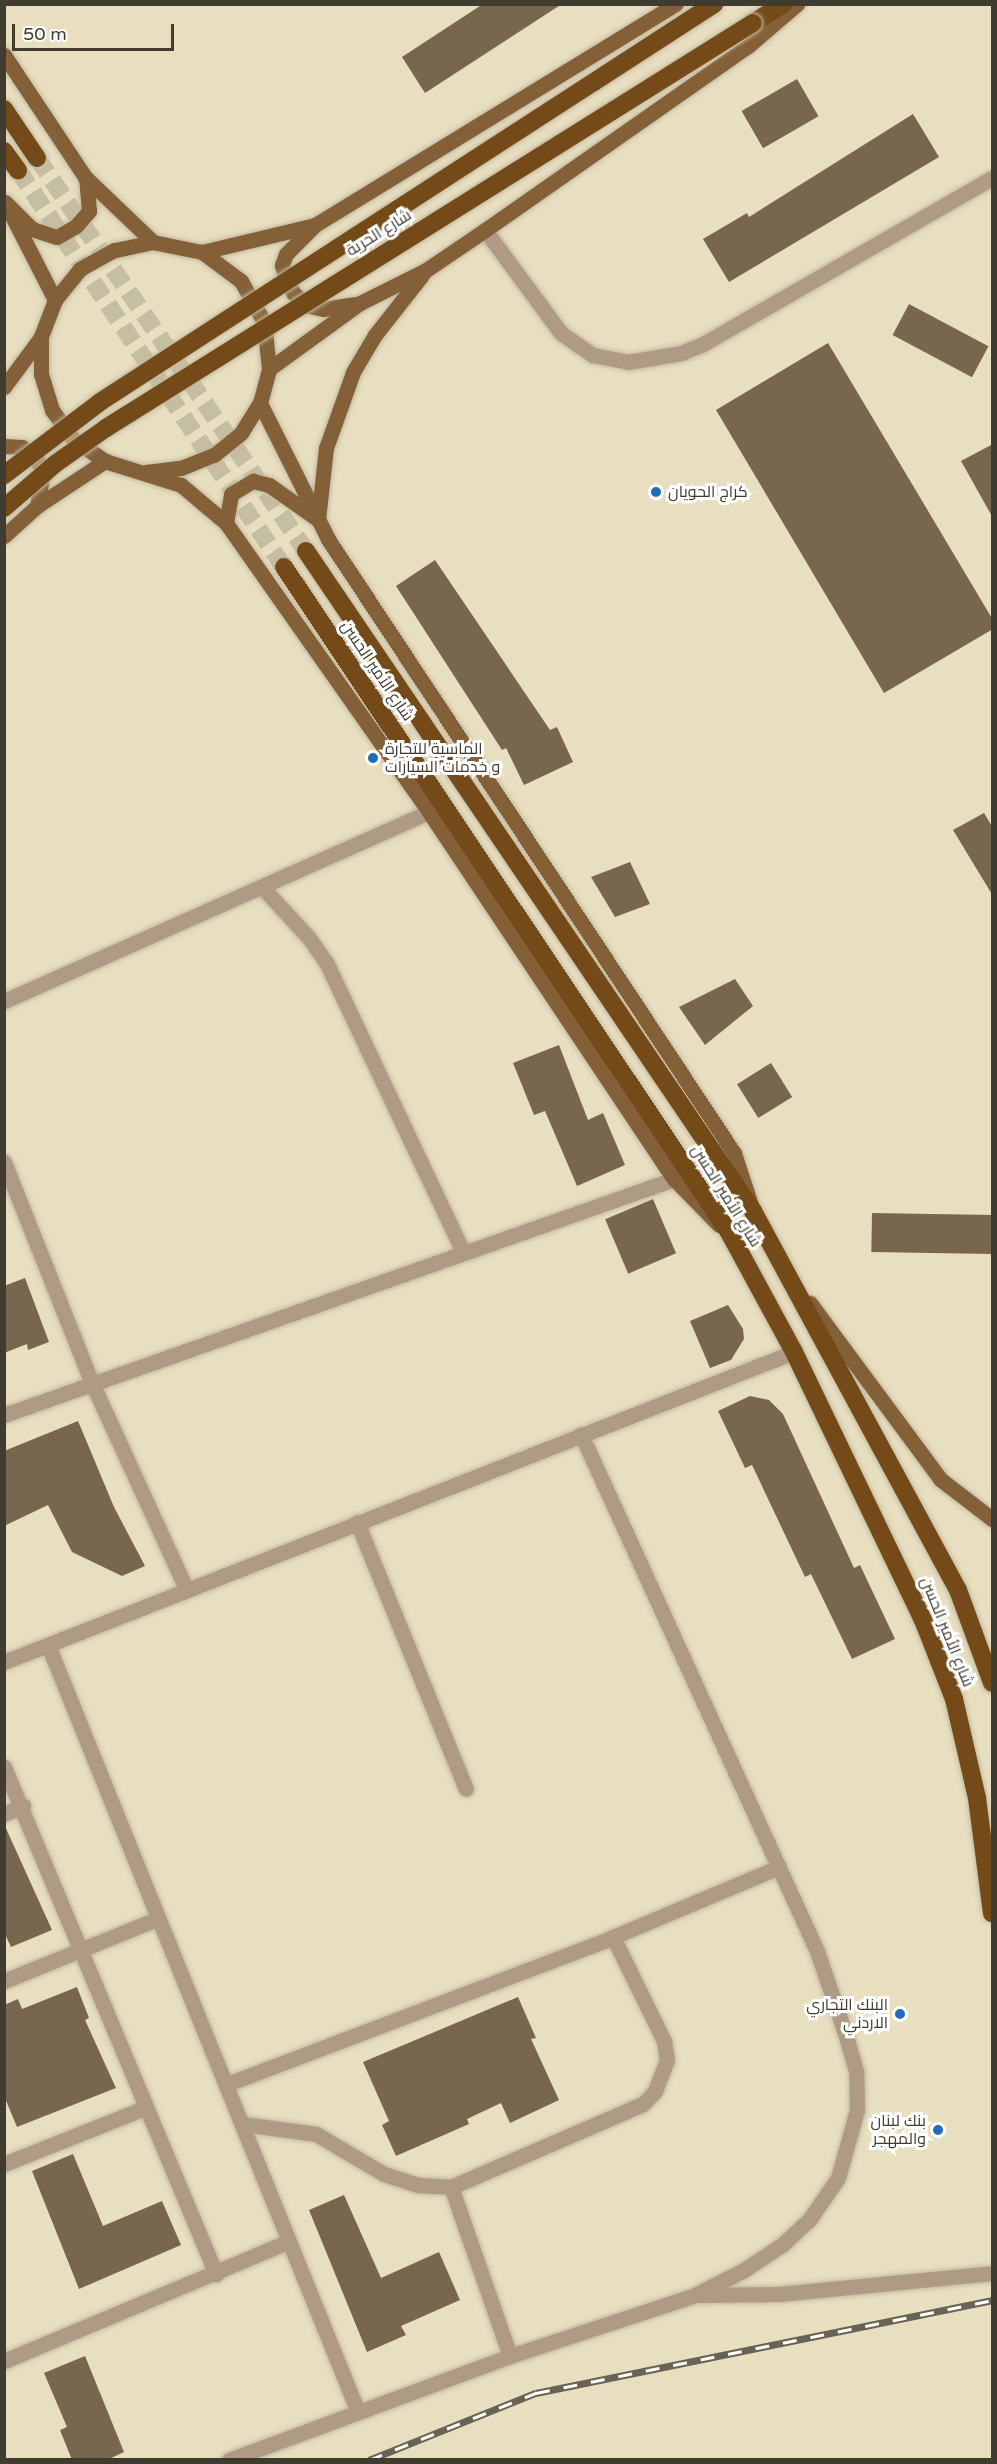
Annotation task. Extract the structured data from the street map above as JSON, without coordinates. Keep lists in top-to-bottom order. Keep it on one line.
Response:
{"streets":{"highway":["شارع الحرية","شارع الأمير الحسن"]},"places":["كراج الحويان","الماسية للتجارة و خدمات السيارات","البنك التجاري الاردني","بنك لبنان والمهجر"],"scale_bar":"50 m"}
